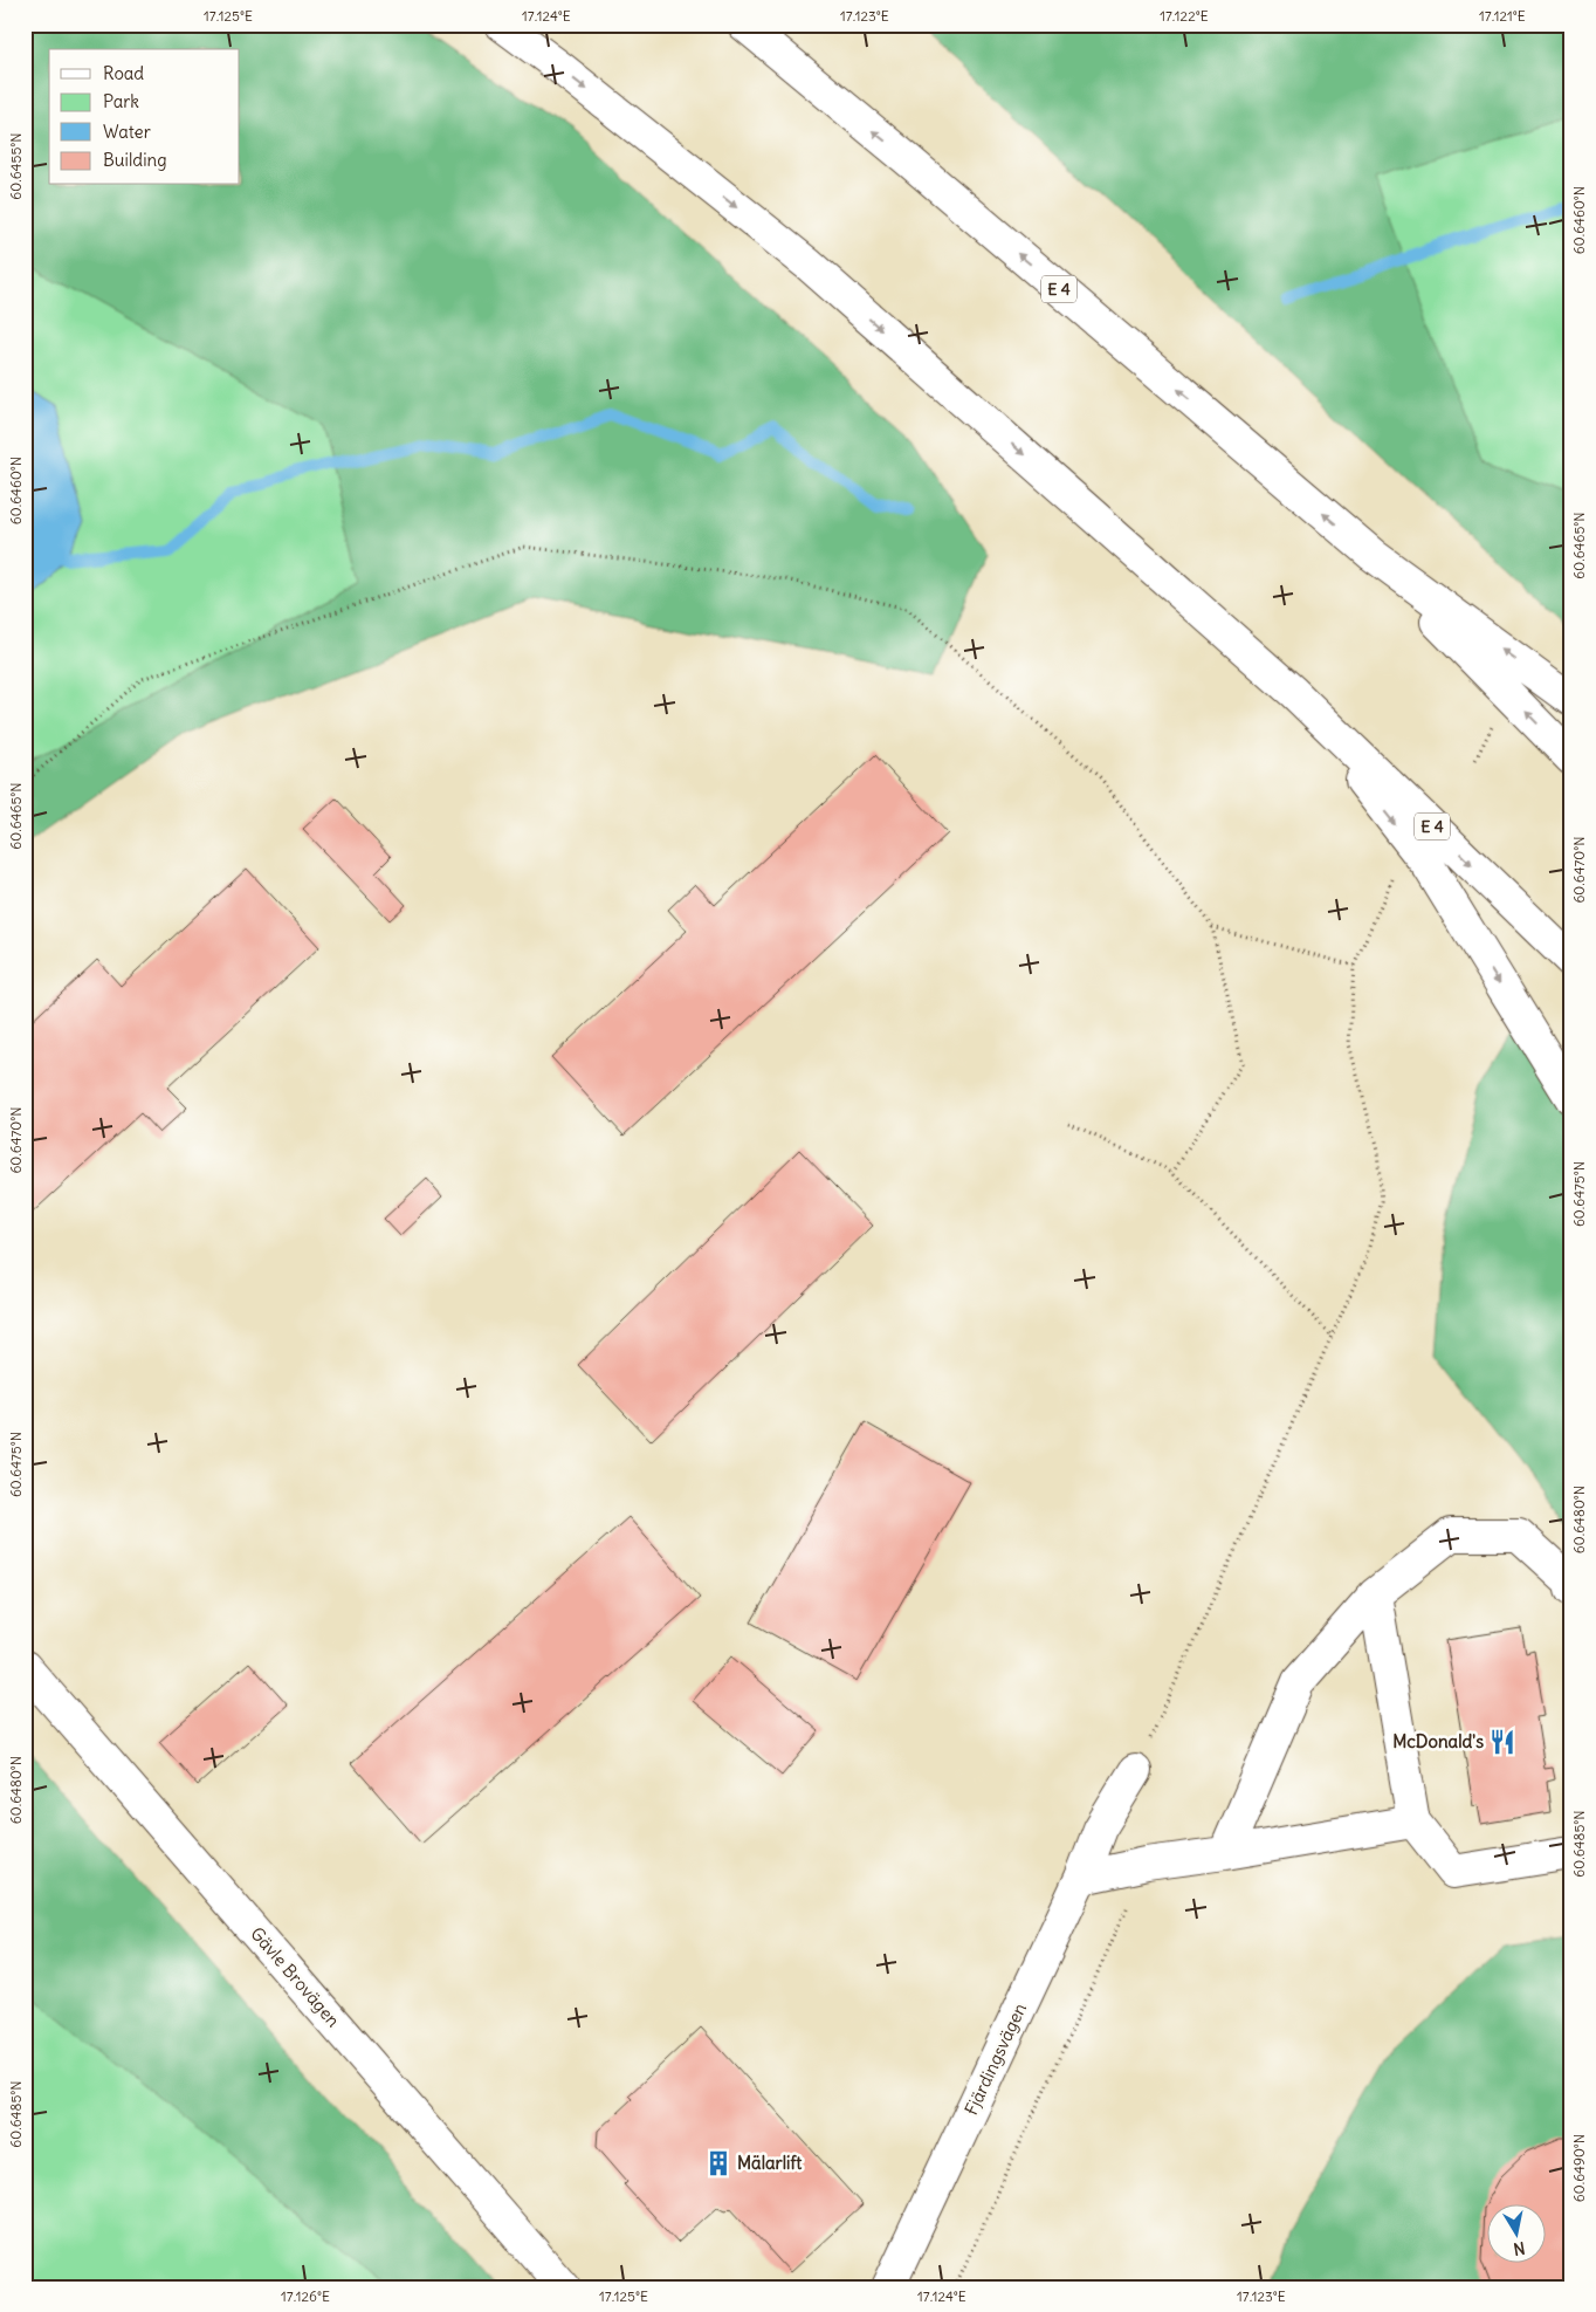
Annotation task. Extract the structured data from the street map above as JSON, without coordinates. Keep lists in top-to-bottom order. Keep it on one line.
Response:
{"streets":{"main road":["E 4","Gävle Brovägen","Fjärdingsvägen"]},"places":{"restaurant":["McDonald's"],"building":["Mälarlift"]},"legend":["Road","Park","Water","Building"],"north":"bottom","coordinates":["17.125°E","17.124°E","17.123°E","17.122°E","17.121°E","60.6455°N","60.6460°N","60.6465°N","60.6470°N","60.6475°N","60.6480°N","60.6485°N","60.6490°N","17.126°E"]}
